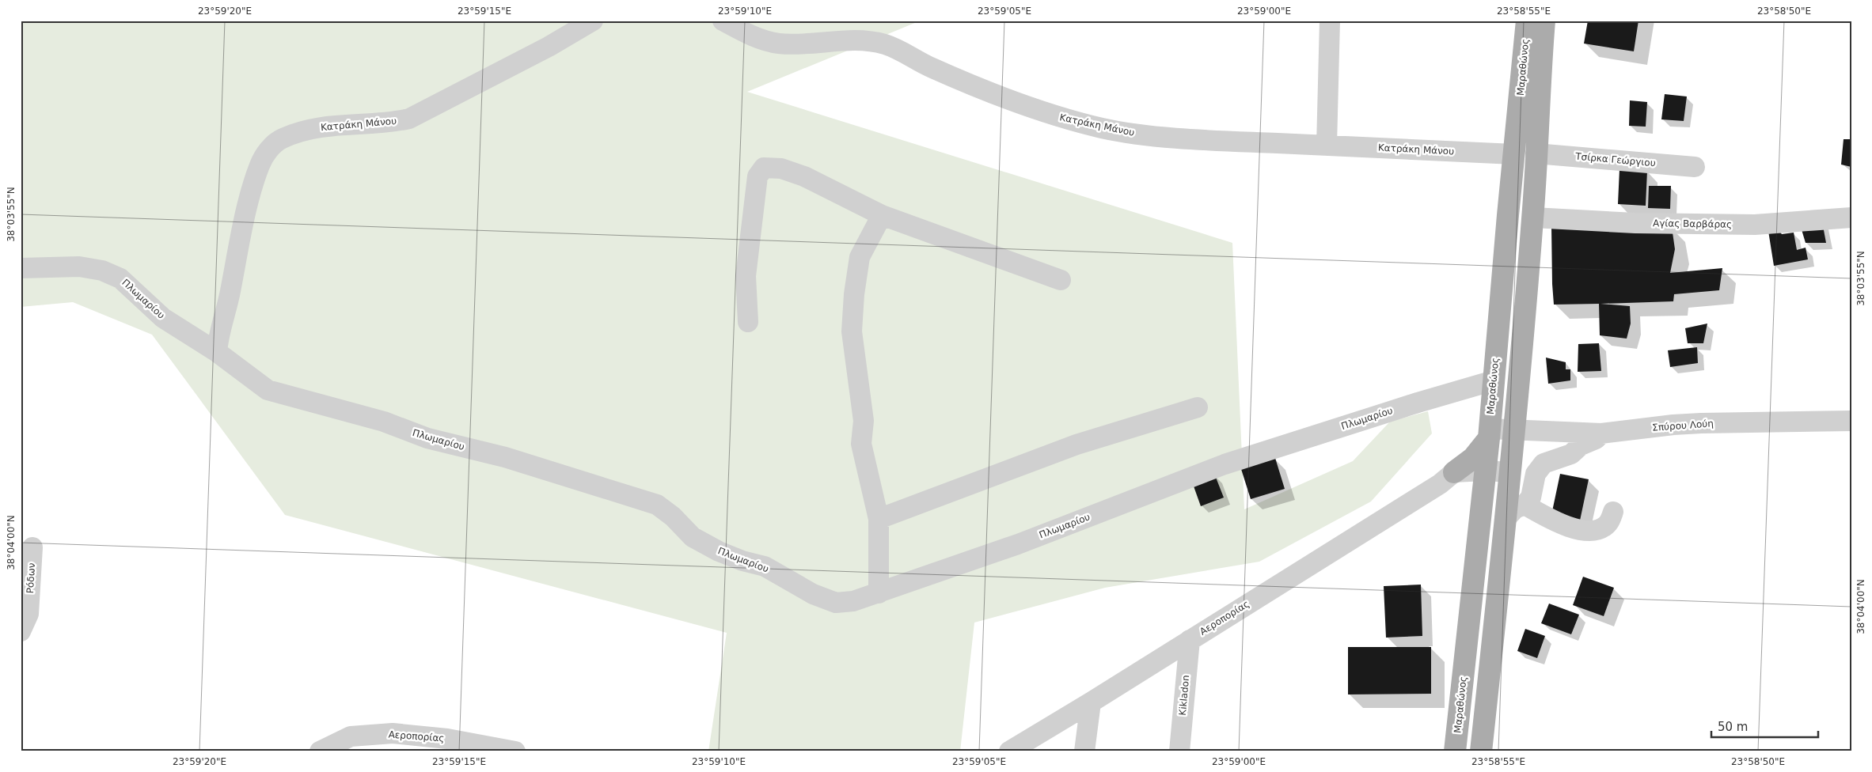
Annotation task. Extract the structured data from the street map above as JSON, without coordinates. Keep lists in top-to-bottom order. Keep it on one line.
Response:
{"streets":{"main road":["Μαραθώνος"],"street":["Κατράκη Μάνου","Τσίρκα Γεώργιου","Αγίας Βαρβάρας","Πλωμαρίου","Σπύρου Λούη","Ρόδων","Αεροπορίας","Kikladon"]},"crossings":[["Μαραθώνος","Κατράκη Μάνου"],["Μαραθώνος","Τσίρκα Γεώργιου"],["Μαραθώνος","Αγίας Βαρβάρας"],["Μαραθώνος","Πλωμαρίου"],["Μαραθώνος","Σπύρου Λούη"],["Κατράκη Μάνου","Πλωμαρίου"],["Αεροπορίας","Kikladon"]],"scale_bar":"50 m","coordinates":["23°59'20\"E","23°59'15\"E","23°59'10\"E","23°59'05\"E","23°59'00\"E","23°58'55\"E","23°58'50\"E","38°03'55\"N","38°04'00\"N"]}
